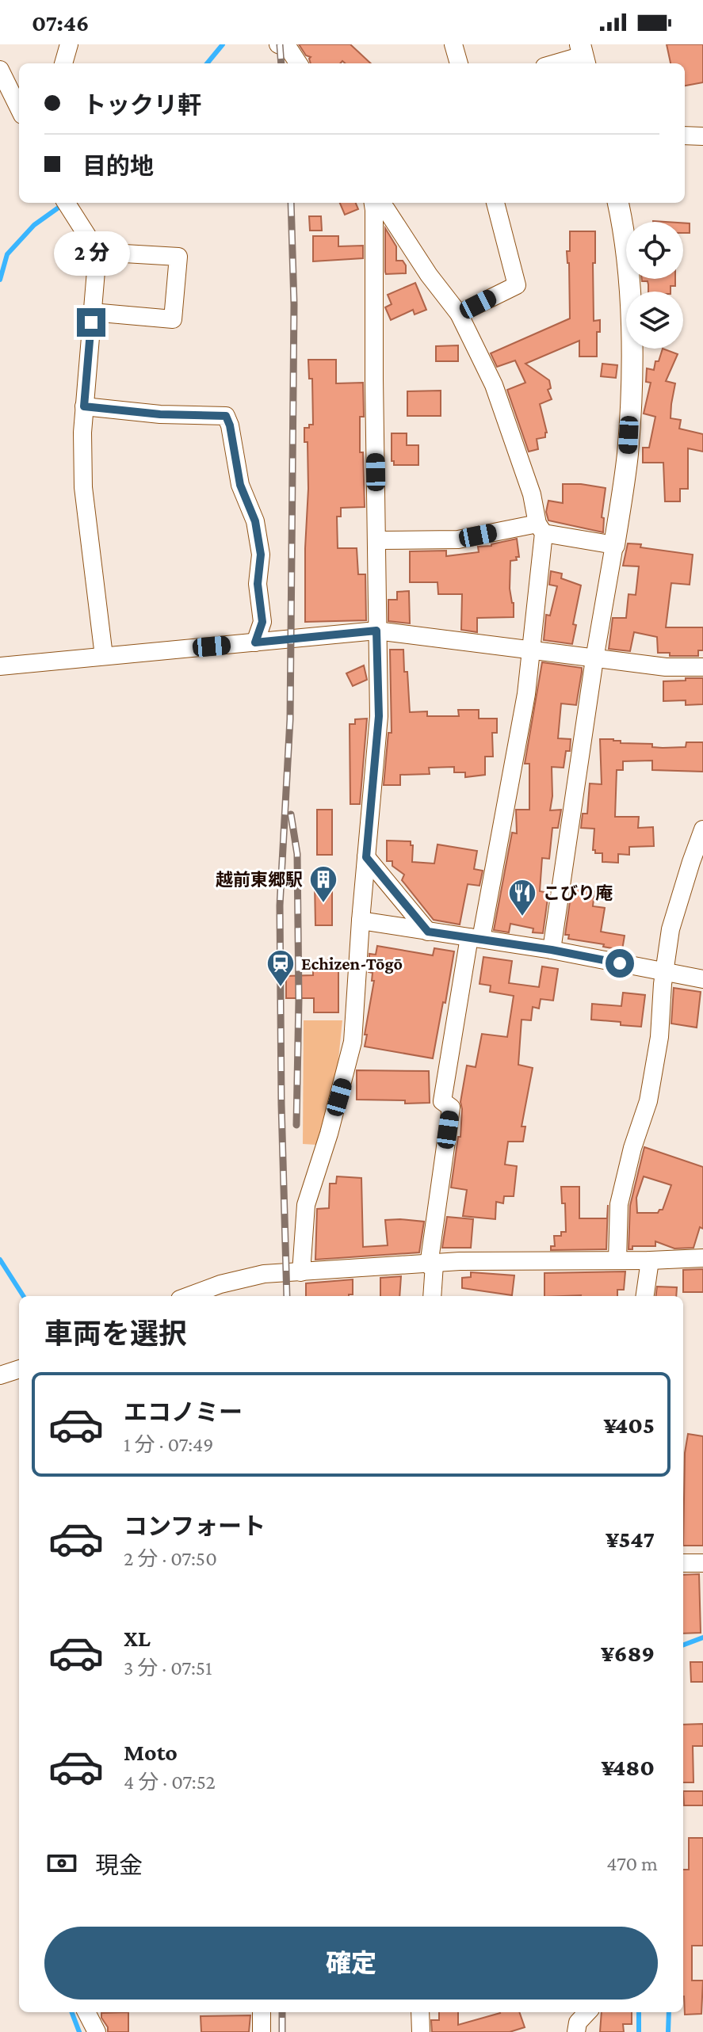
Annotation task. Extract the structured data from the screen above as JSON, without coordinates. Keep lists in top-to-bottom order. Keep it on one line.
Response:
{"places":{"building":["越前東郷駅"],"restaurant":["こびり庵"],"station":["Echizen-Tōgō"]},"page":{"status":"07:46","banner":["トックリ軒","目的地"],"bubble":"2 分","heading":"車両を選択","list":[{"name":"エコノミー","note":"1 分 · 07:49","value":"¥405"},{"name":"コンフォート","note":"2 分 · 07:50","value":"¥547"},{"name":"XL","note":"3 分 · 07:51","value":"¥689"},{"name":"Moto","note":"4 分 · 07:52","value":"¥480"}],"pay":["現金","470 m"],"buttons":"確定"}}
